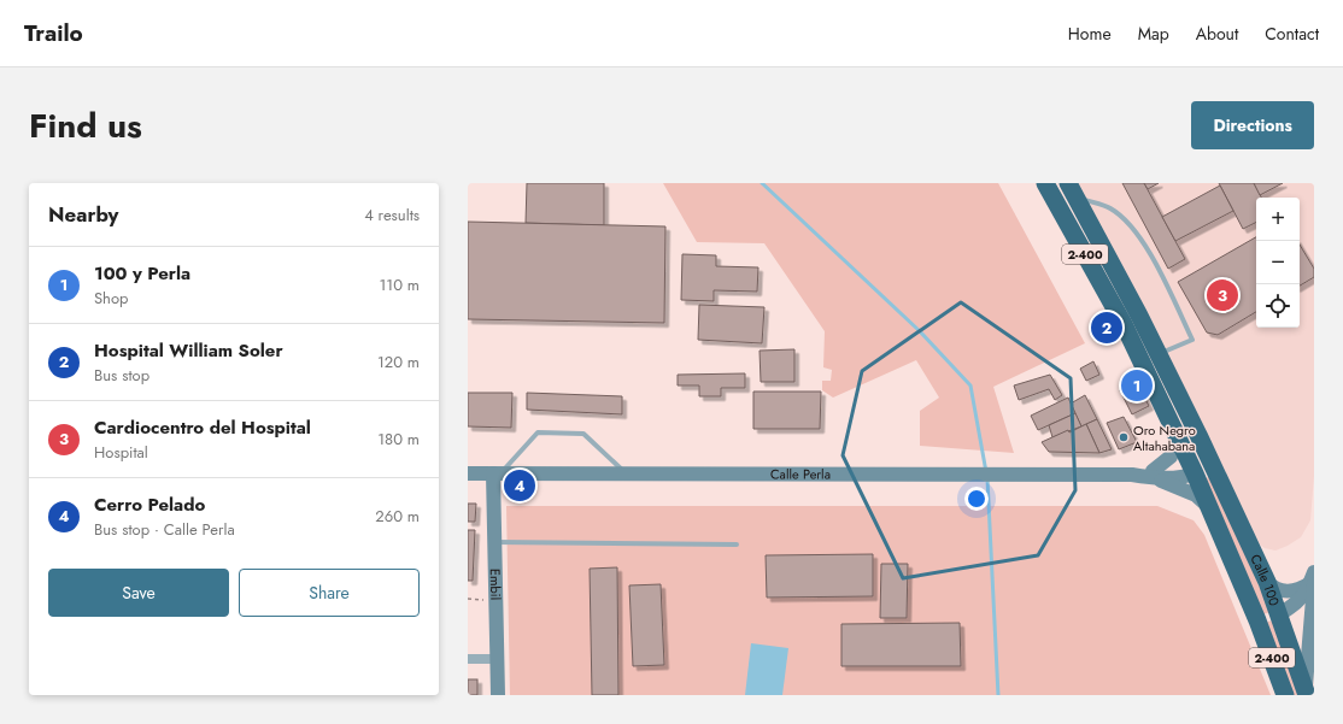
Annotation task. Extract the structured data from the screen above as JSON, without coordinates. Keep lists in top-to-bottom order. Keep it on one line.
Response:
{"streets":{"highway":["2-400","Calle 100"],"main road":["Calle Perla","Embil"]},"crossings":[["2-400","Calle Perla"],["2-400","Calle 100"],["Calle Perla","Calle 100"],["Calle Perla","Embil"]],"places":["Oro Negro Altahabana"],"page":{"header":"Trailo","nav":["Home","Map","About","Contact"],"title":"Find us","buttons":["Directions",["Save","Share"]],"heading":["Nearby","4 results"],"map_buttons":["+","−"],"list":[{"mark":"1","name":"100 y Perla","note":"Shop","value":"110 m"},{"mark":"2","name":"Hospital William Soler","note":"Bus stop","value":"120 m"},{"mark":"3","name":"Cardiocentro del Hospital","note":"Hospital","value":"180 m"},{"mark":"4","name":"Cerro Pelado","note":"Bus stop · Calle Perla","value":"260 m"}],"pins":["3","2","1","4"]}}
